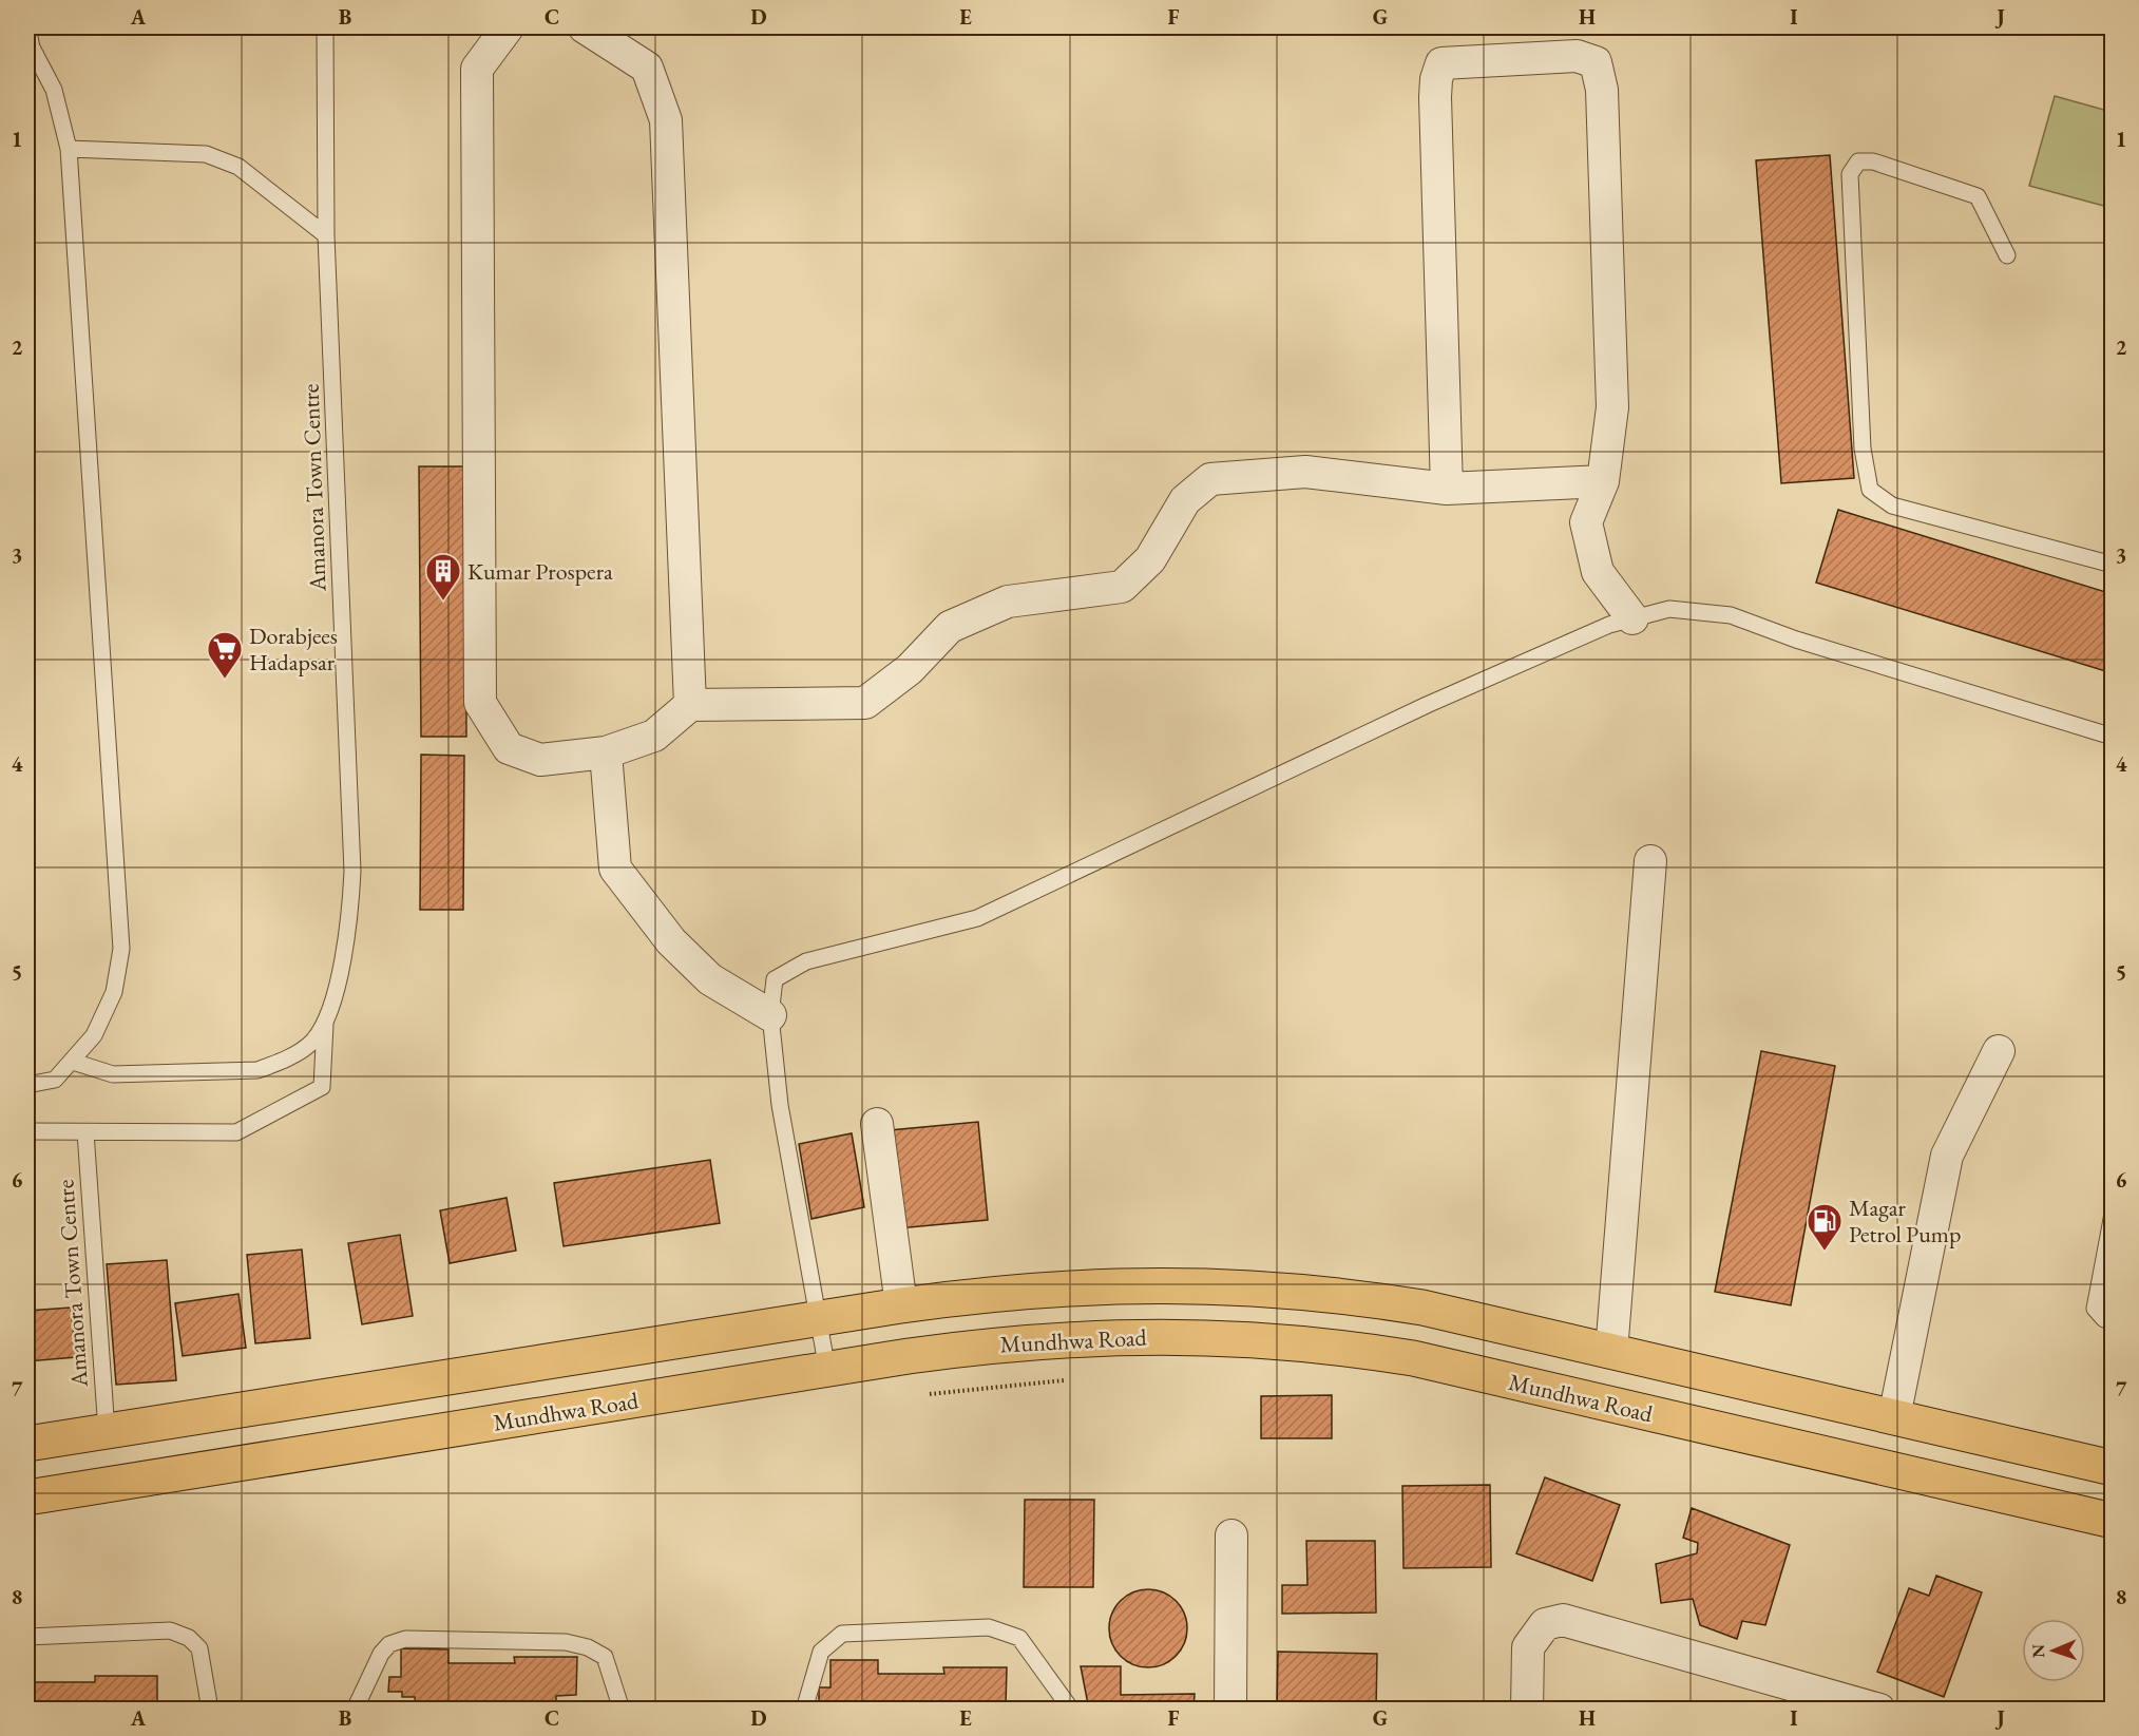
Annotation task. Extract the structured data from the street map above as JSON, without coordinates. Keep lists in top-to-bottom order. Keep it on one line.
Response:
{"streets":{"highway":["Mundhwa Road"],"lane":["Amanora Town Centre"]},"places":{"building":["Kumar Prospera"],"supermarket":["Dorabjees Hadapsar"],"fuel station":["Magar Petrol Pump"]},"north":"left","grid":{"columns":["A","B","C","D","E","F","G","H","I","J"],"rows":["1","2","3","4","5","6","7","8"]}}
